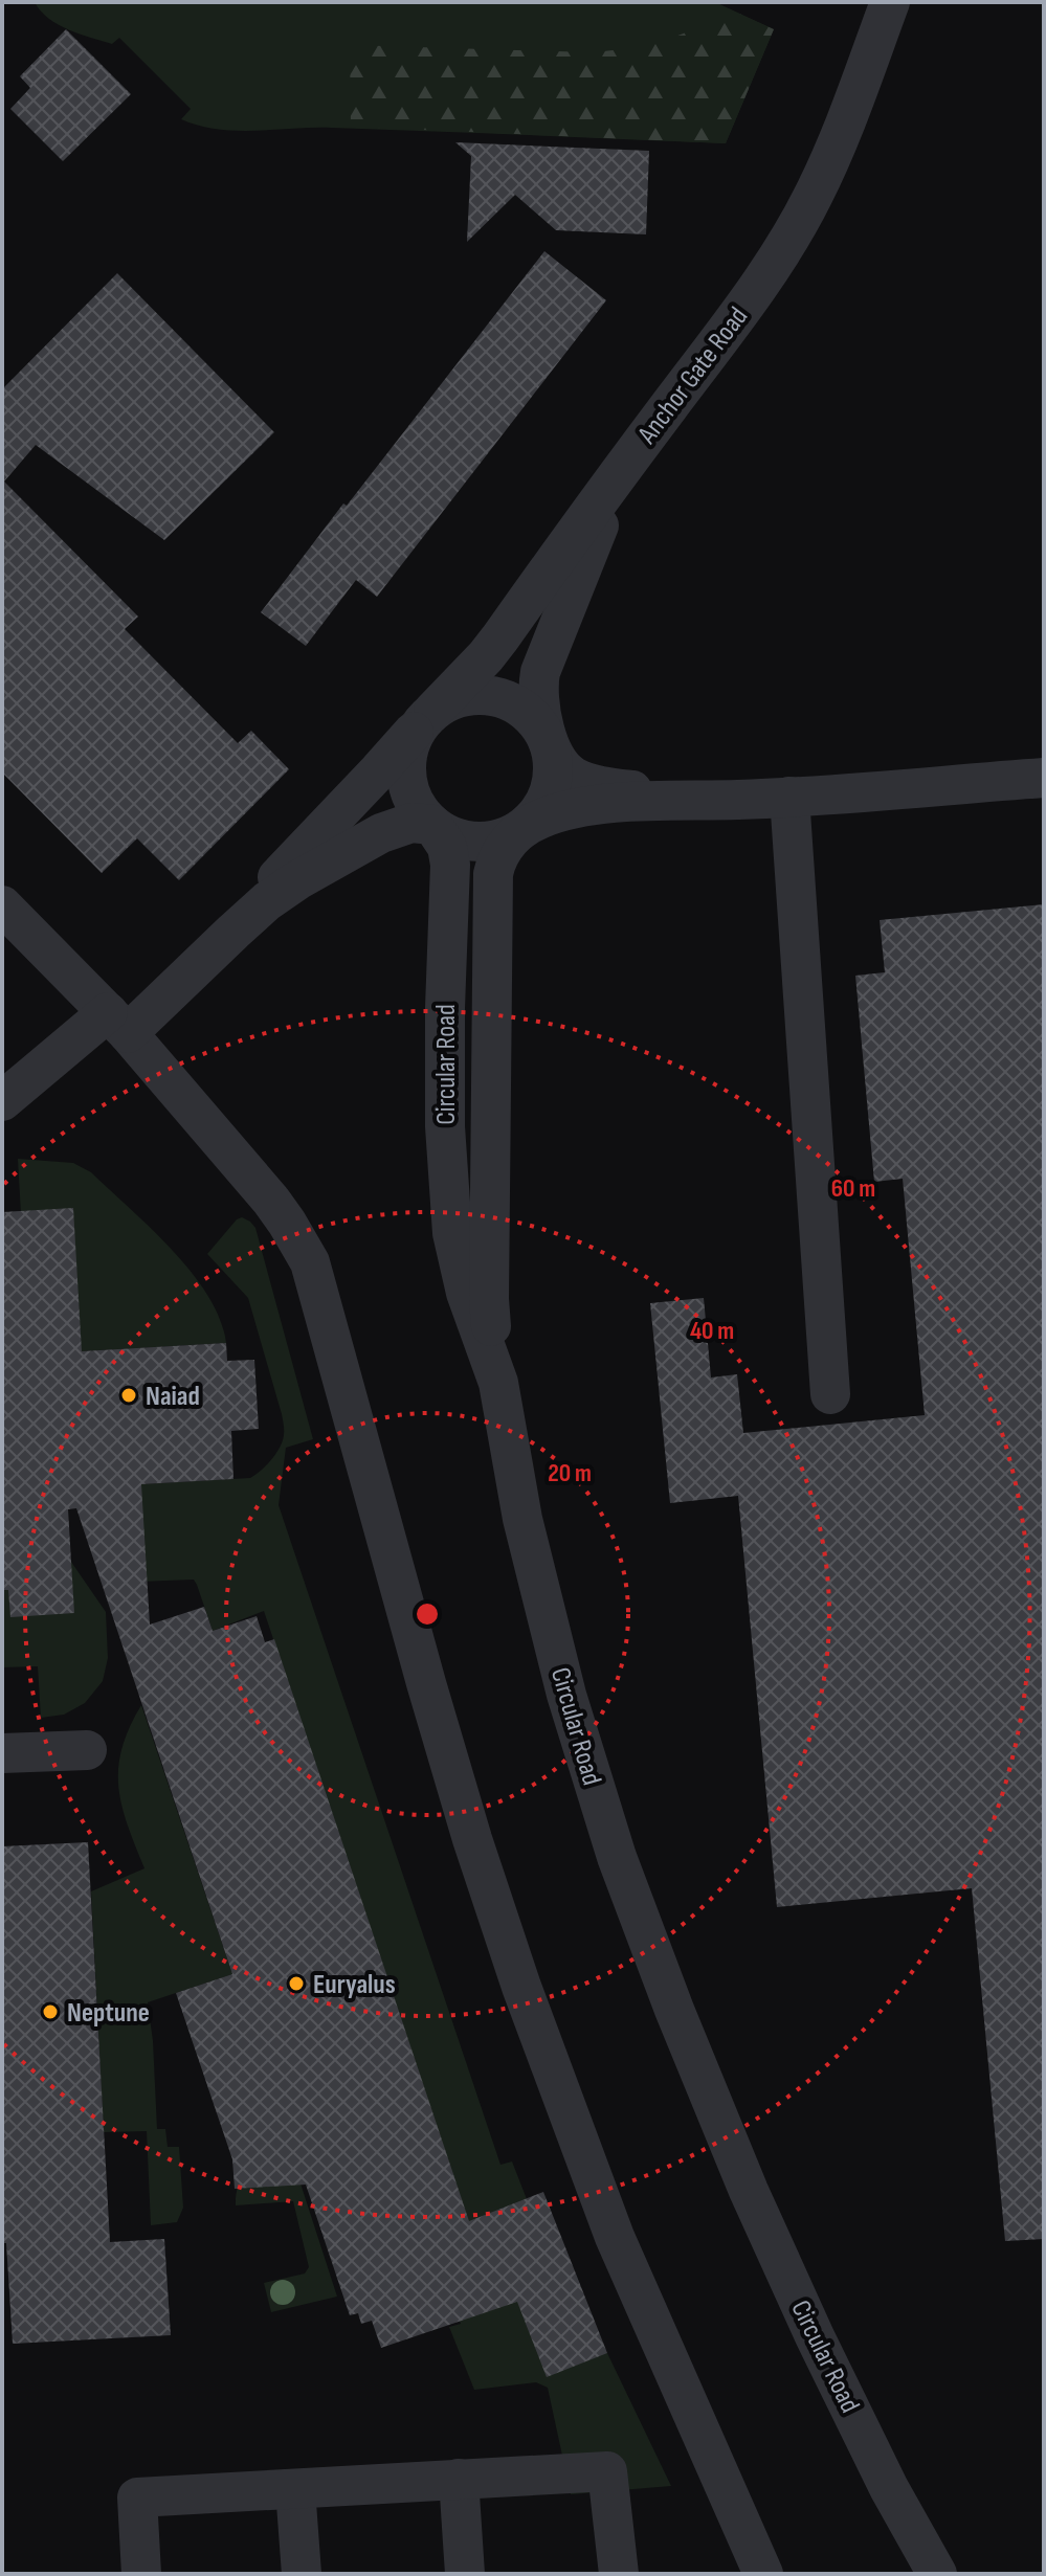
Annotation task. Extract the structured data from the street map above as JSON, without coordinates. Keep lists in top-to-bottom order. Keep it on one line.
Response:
{"streets":{"lane":["Anchor Gate Road","Circular Road"]},"crossings":[["Anchor Gate Road","Circular Road"]],"places":["Naiad","Euryalus","Neptune"],"rings":["60 m","40 m","20 m"]}
